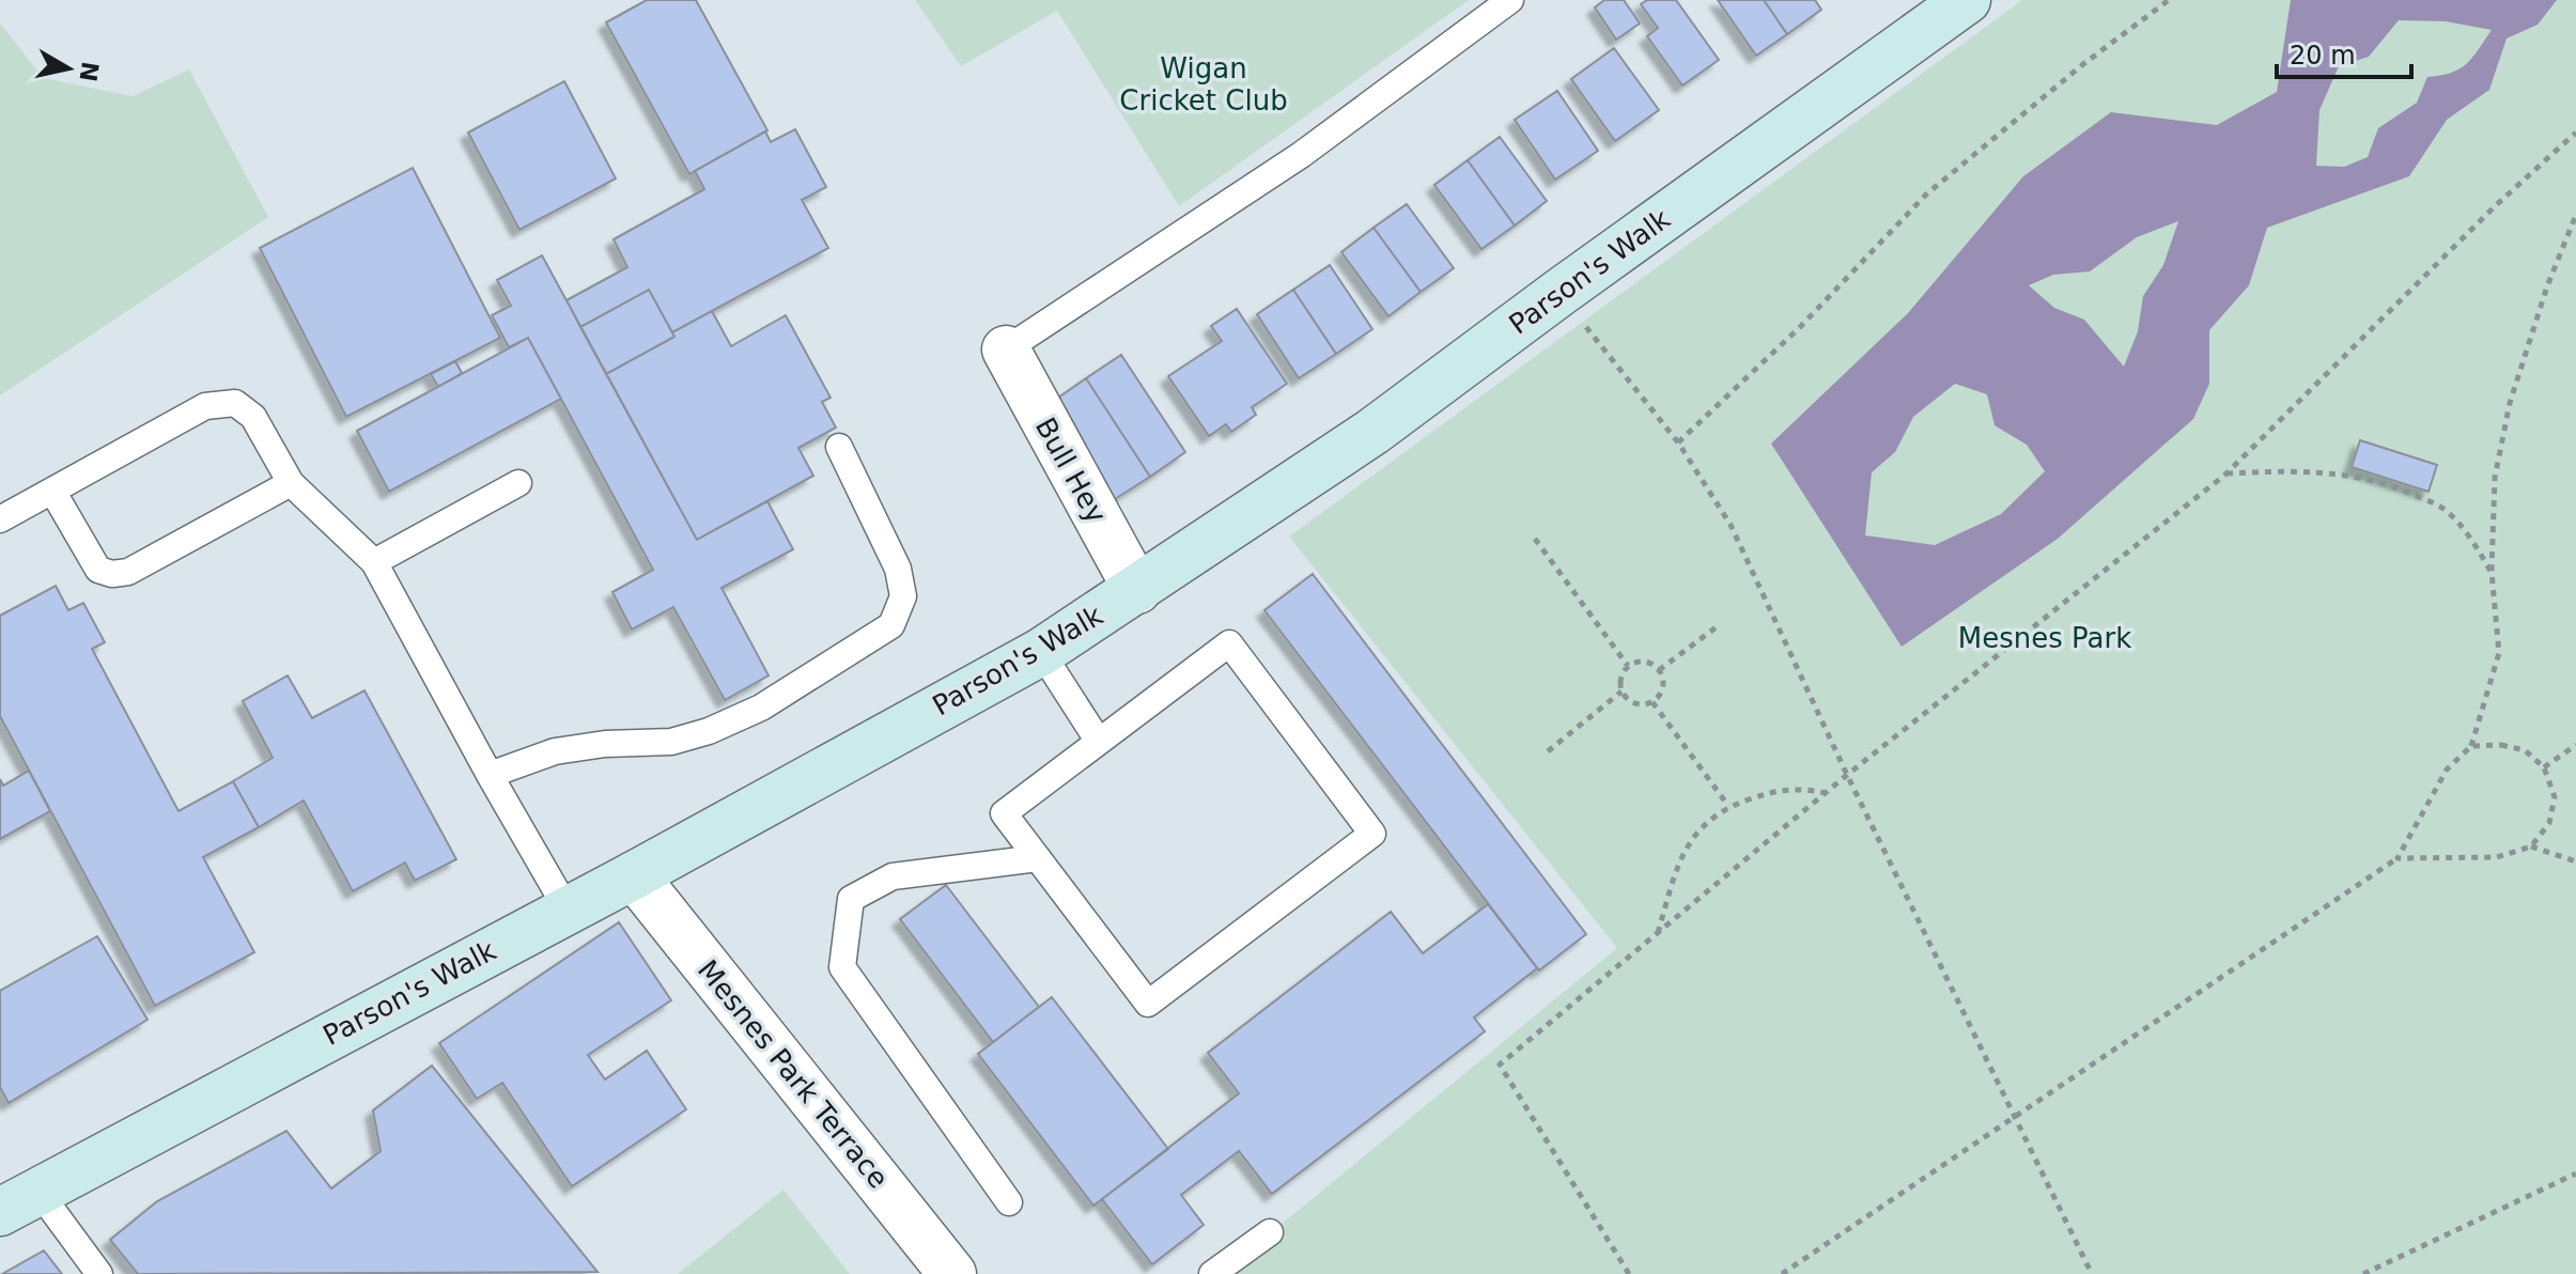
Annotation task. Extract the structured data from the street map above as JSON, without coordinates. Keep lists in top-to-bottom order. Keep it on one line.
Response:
{"streets":{"main road":["Parson's Walk"],"street":["Bull Hey","Mesnes Park Terrace"]},"crossings":[["Parson's Walk","Bull Hey"],["Parson's Walk","Mesnes Park Terrace"]],"parks":["Wigan Cricket Club","Mesnes Park"],"scale_bar":"20 m","north":"right"}
